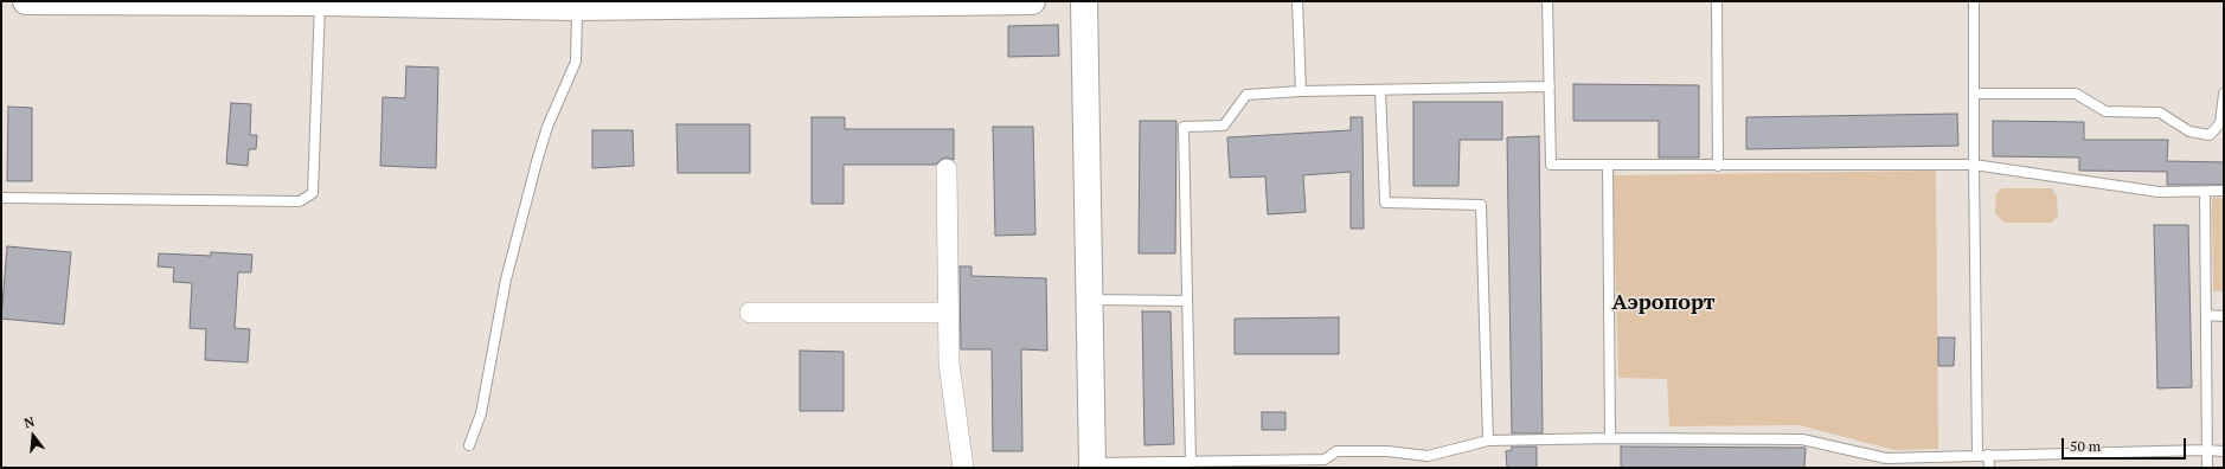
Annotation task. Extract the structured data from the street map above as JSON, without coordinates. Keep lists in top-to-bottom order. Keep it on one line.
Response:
{"districts":["Аэропорт"],"scale_bar":"50 m","north":"top"}
